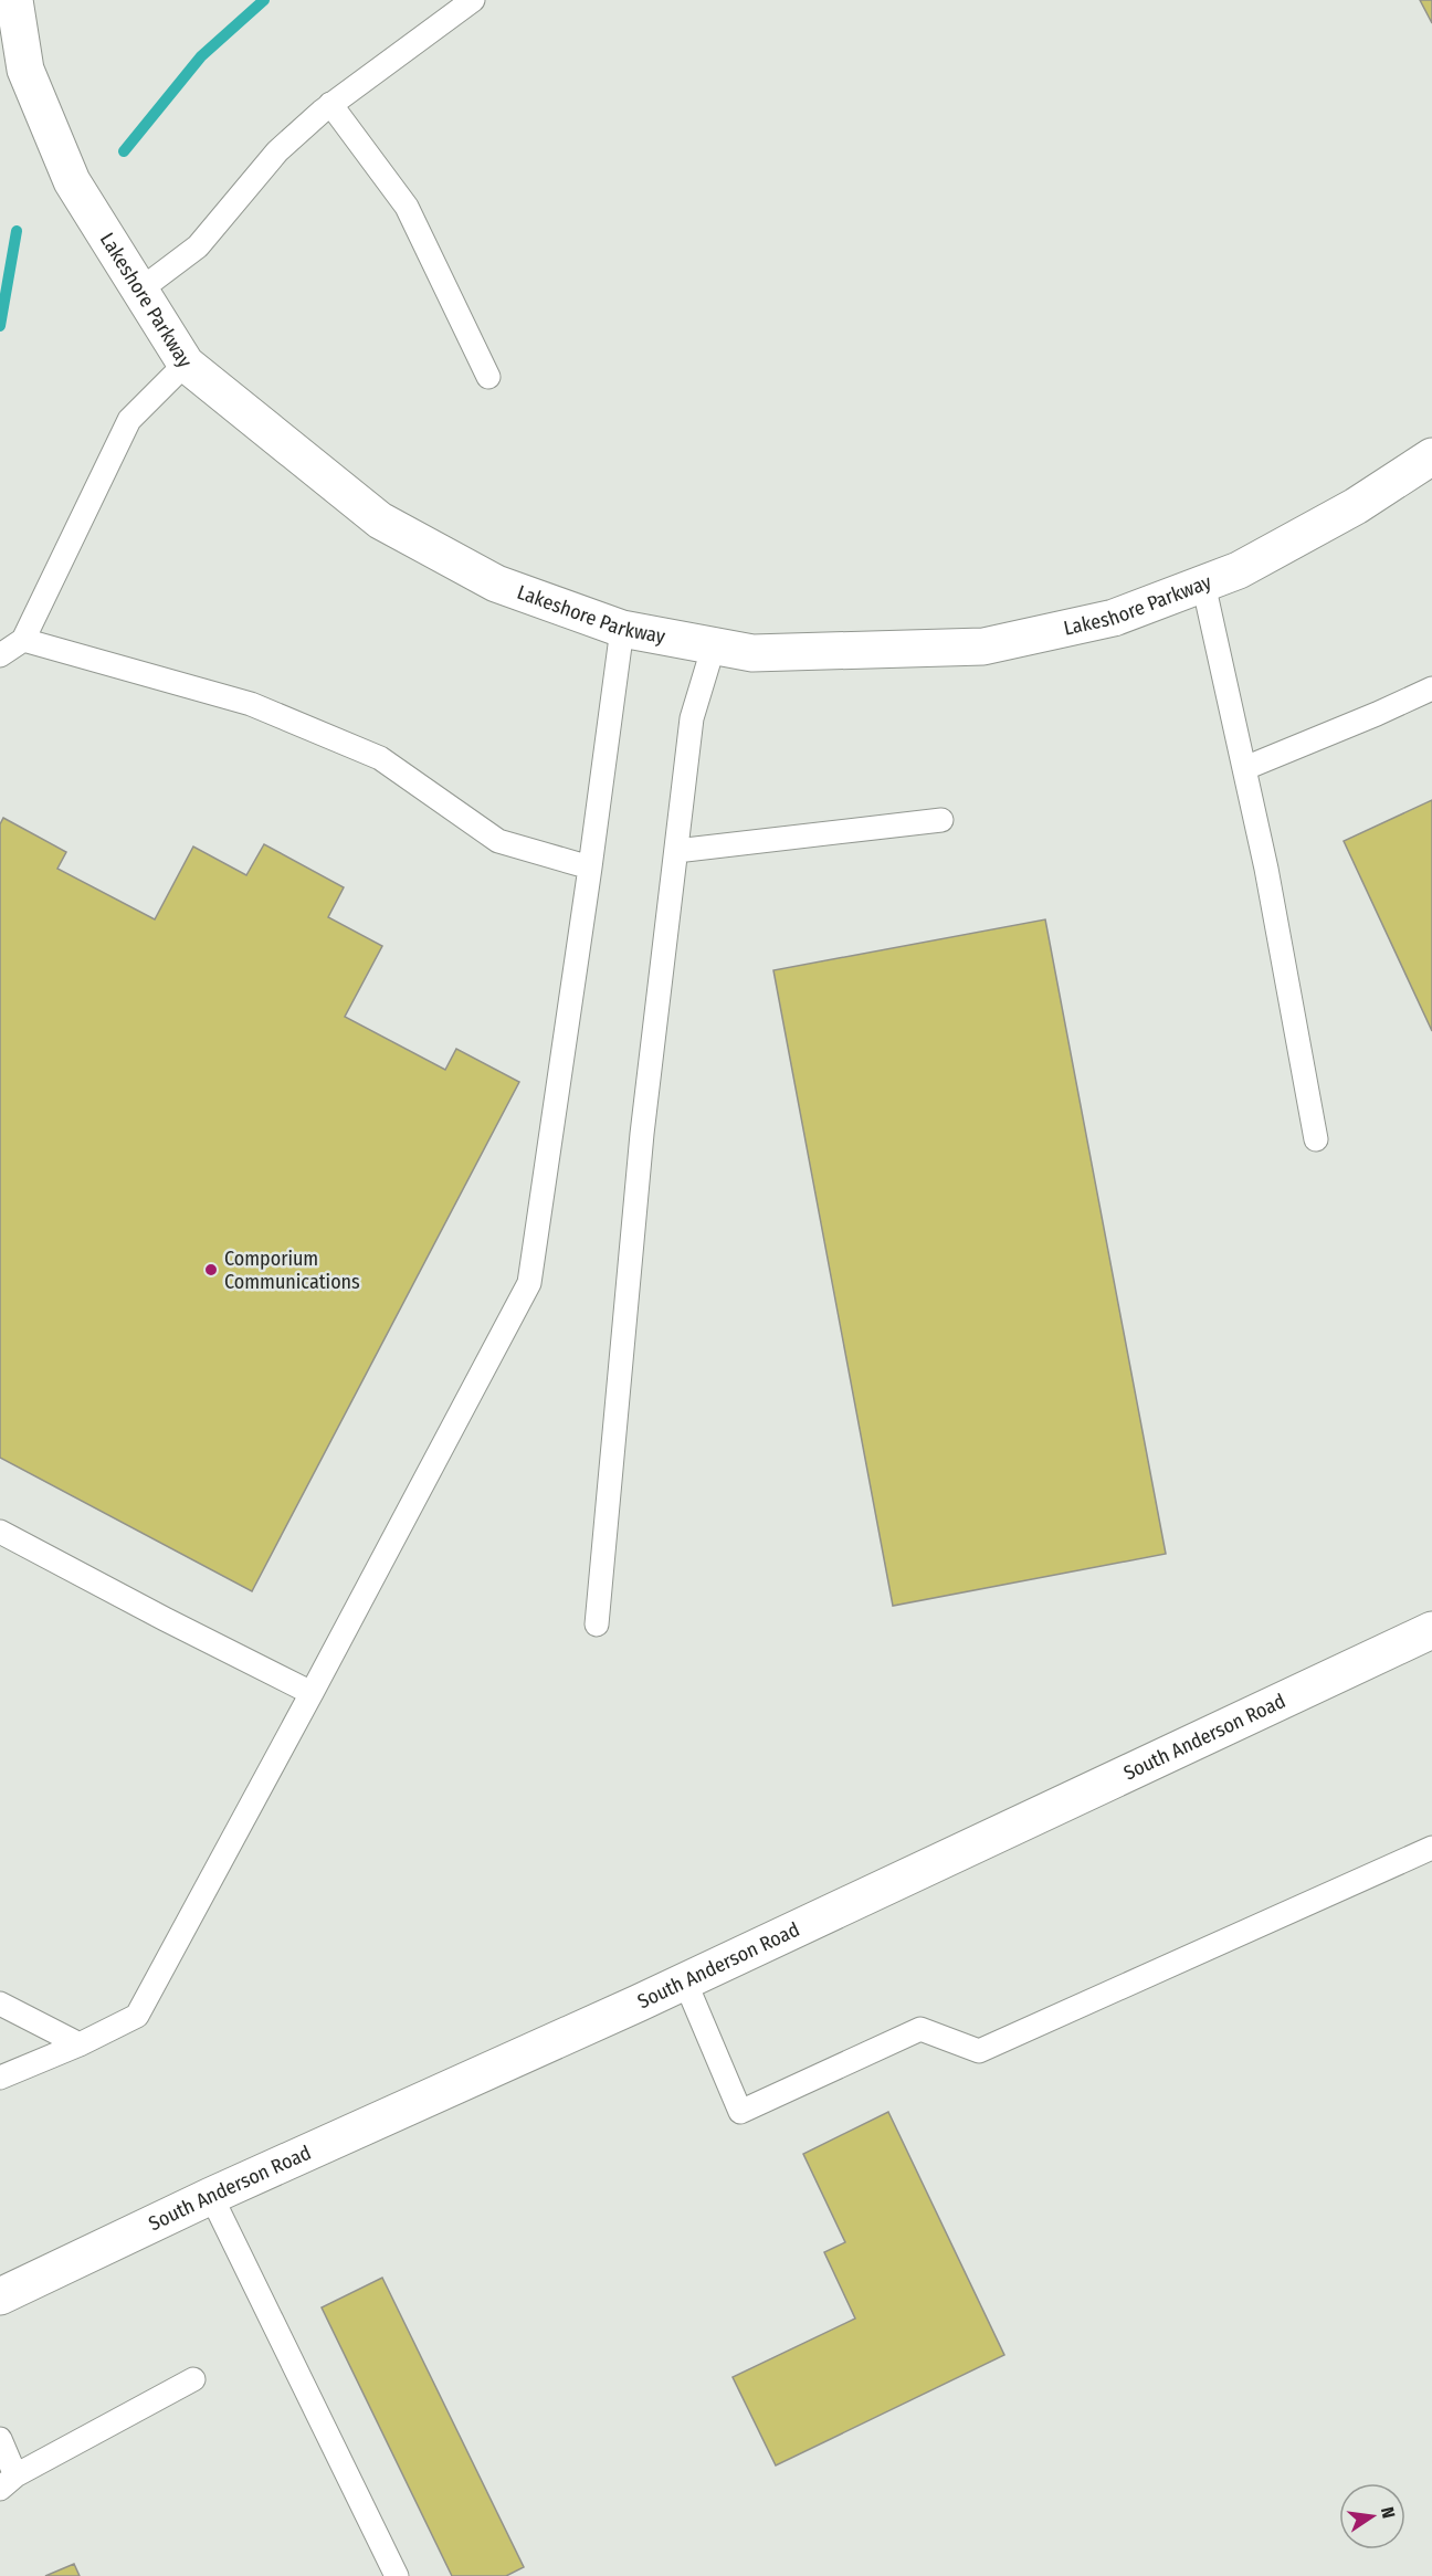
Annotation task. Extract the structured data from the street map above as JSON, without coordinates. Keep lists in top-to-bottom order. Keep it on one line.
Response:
{"streets":{"street":["Lakeshore Parkway","South Anderson Road"]},"places":["Comporium Communications"],"north":"right"}
